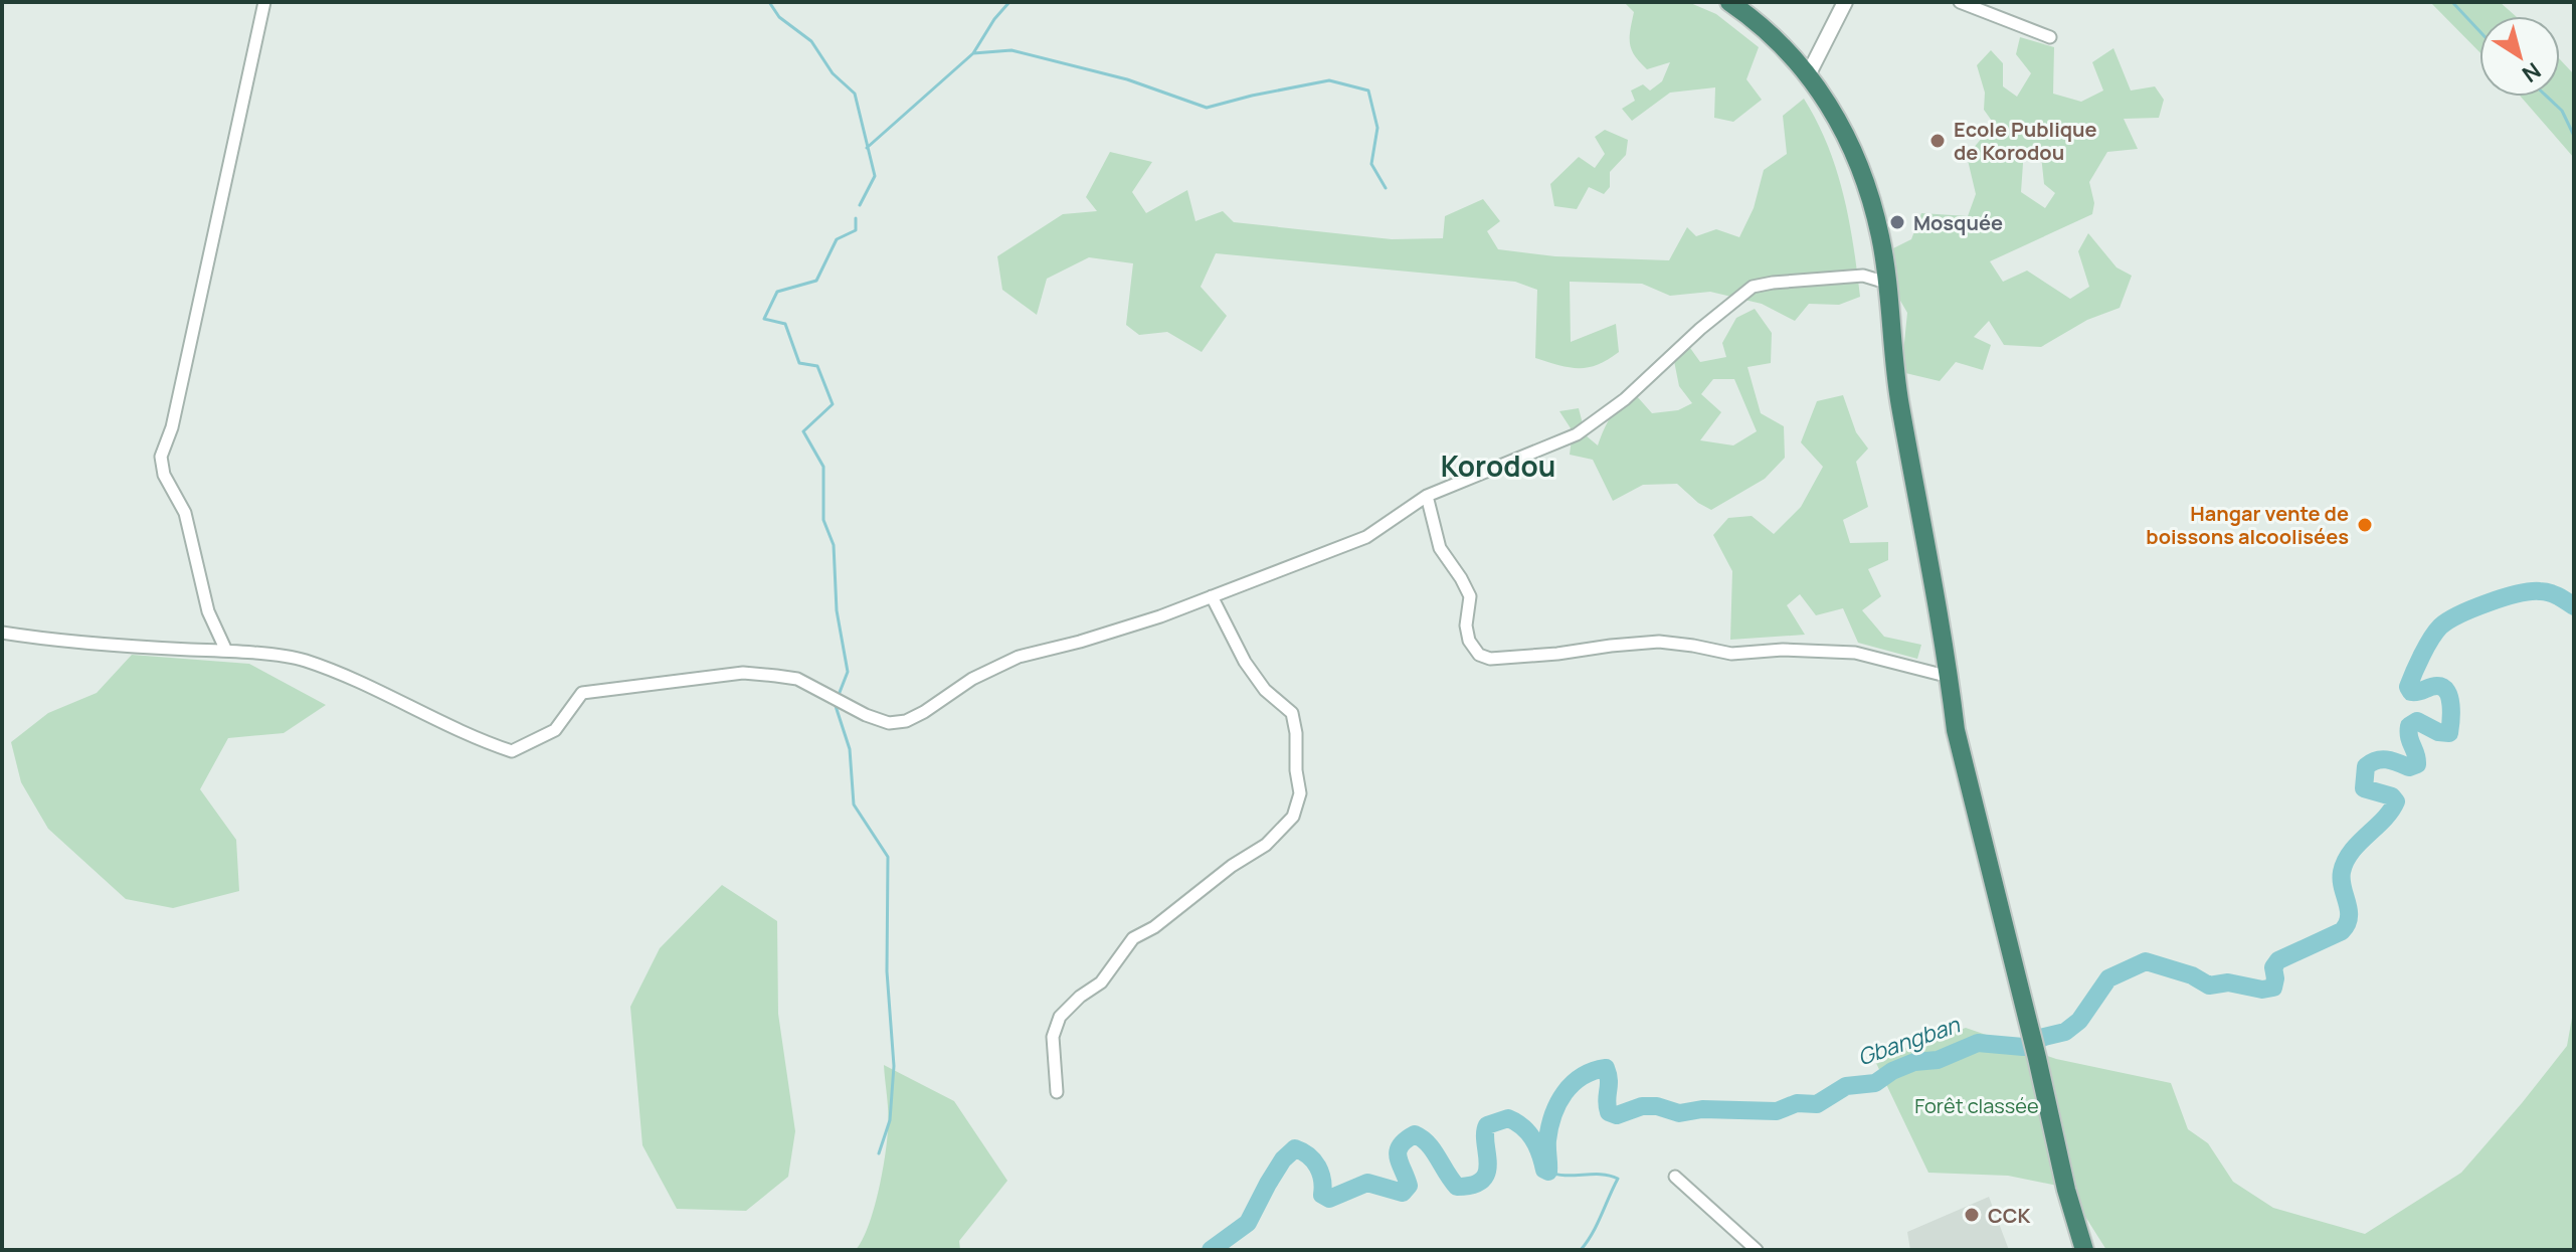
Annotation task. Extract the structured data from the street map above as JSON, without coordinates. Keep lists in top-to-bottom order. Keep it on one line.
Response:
{"districts":["Korodou"],"water":["Gbangban"],"parks":["Forêt classée"],"places":["Ecole Publique de Korodou","Mosquée","Hangar vente de boissons alcoolisées","CCK"],"north":"bottom right"}
